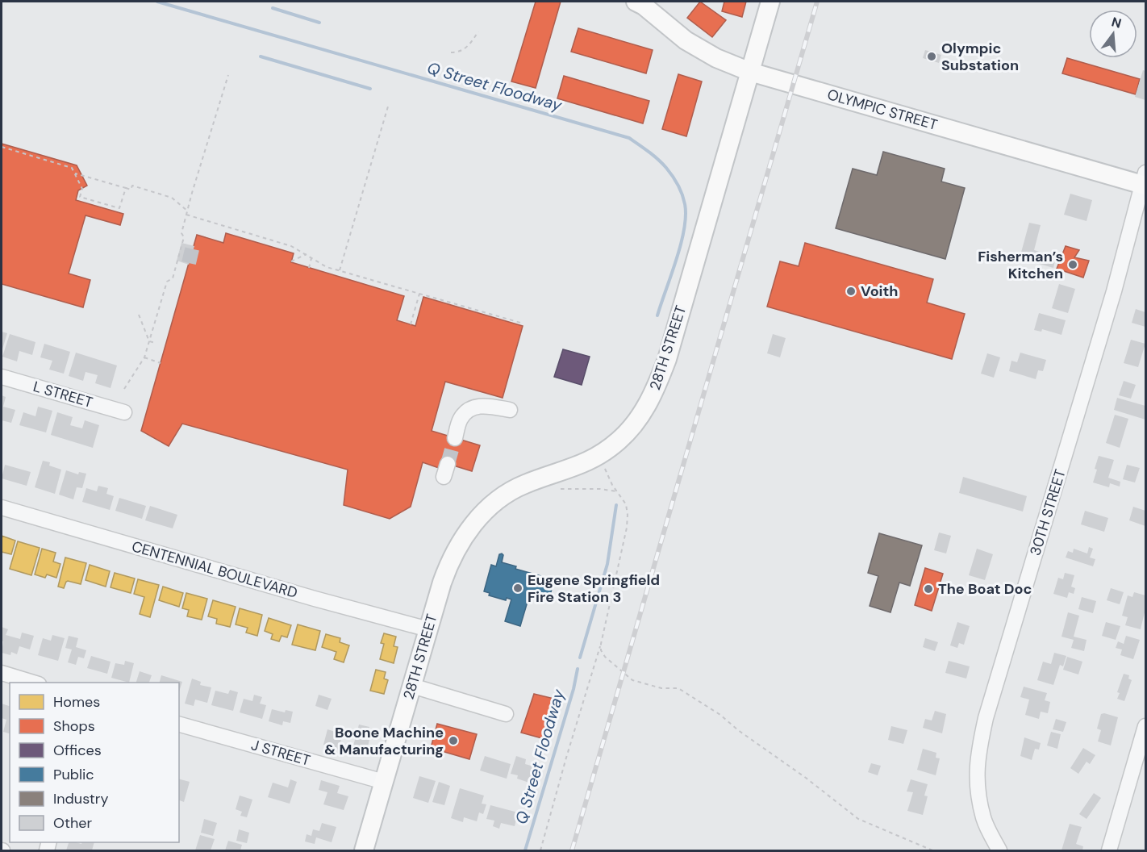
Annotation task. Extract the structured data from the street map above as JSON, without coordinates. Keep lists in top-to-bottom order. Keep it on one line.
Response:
{"streets":{"main road":["OLYMPIC STREET","28TH STREET"],"street":["L STREET","30TH STREET","CENTENNIAL BOULEVARD","J STREET"]},"crossings":[["OLYMPIC STREET","28TH STREET"],["OLYMPIC STREET","30TH STREET"],["28TH STREET","CENTENNIAL BOULEVARD"],["28TH STREET","J STREET"]],"water":["Q Street Floodway"],"places":["Olympic Substation","Fisherman’s Kitchen","Voith","Eugene Springfield Fire Station 3","The Boat Doc","Boone Machine & Manufacturing"],"legend":["Homes","Shops","Offices","Public","Industry","Other"],"north":"top"}
